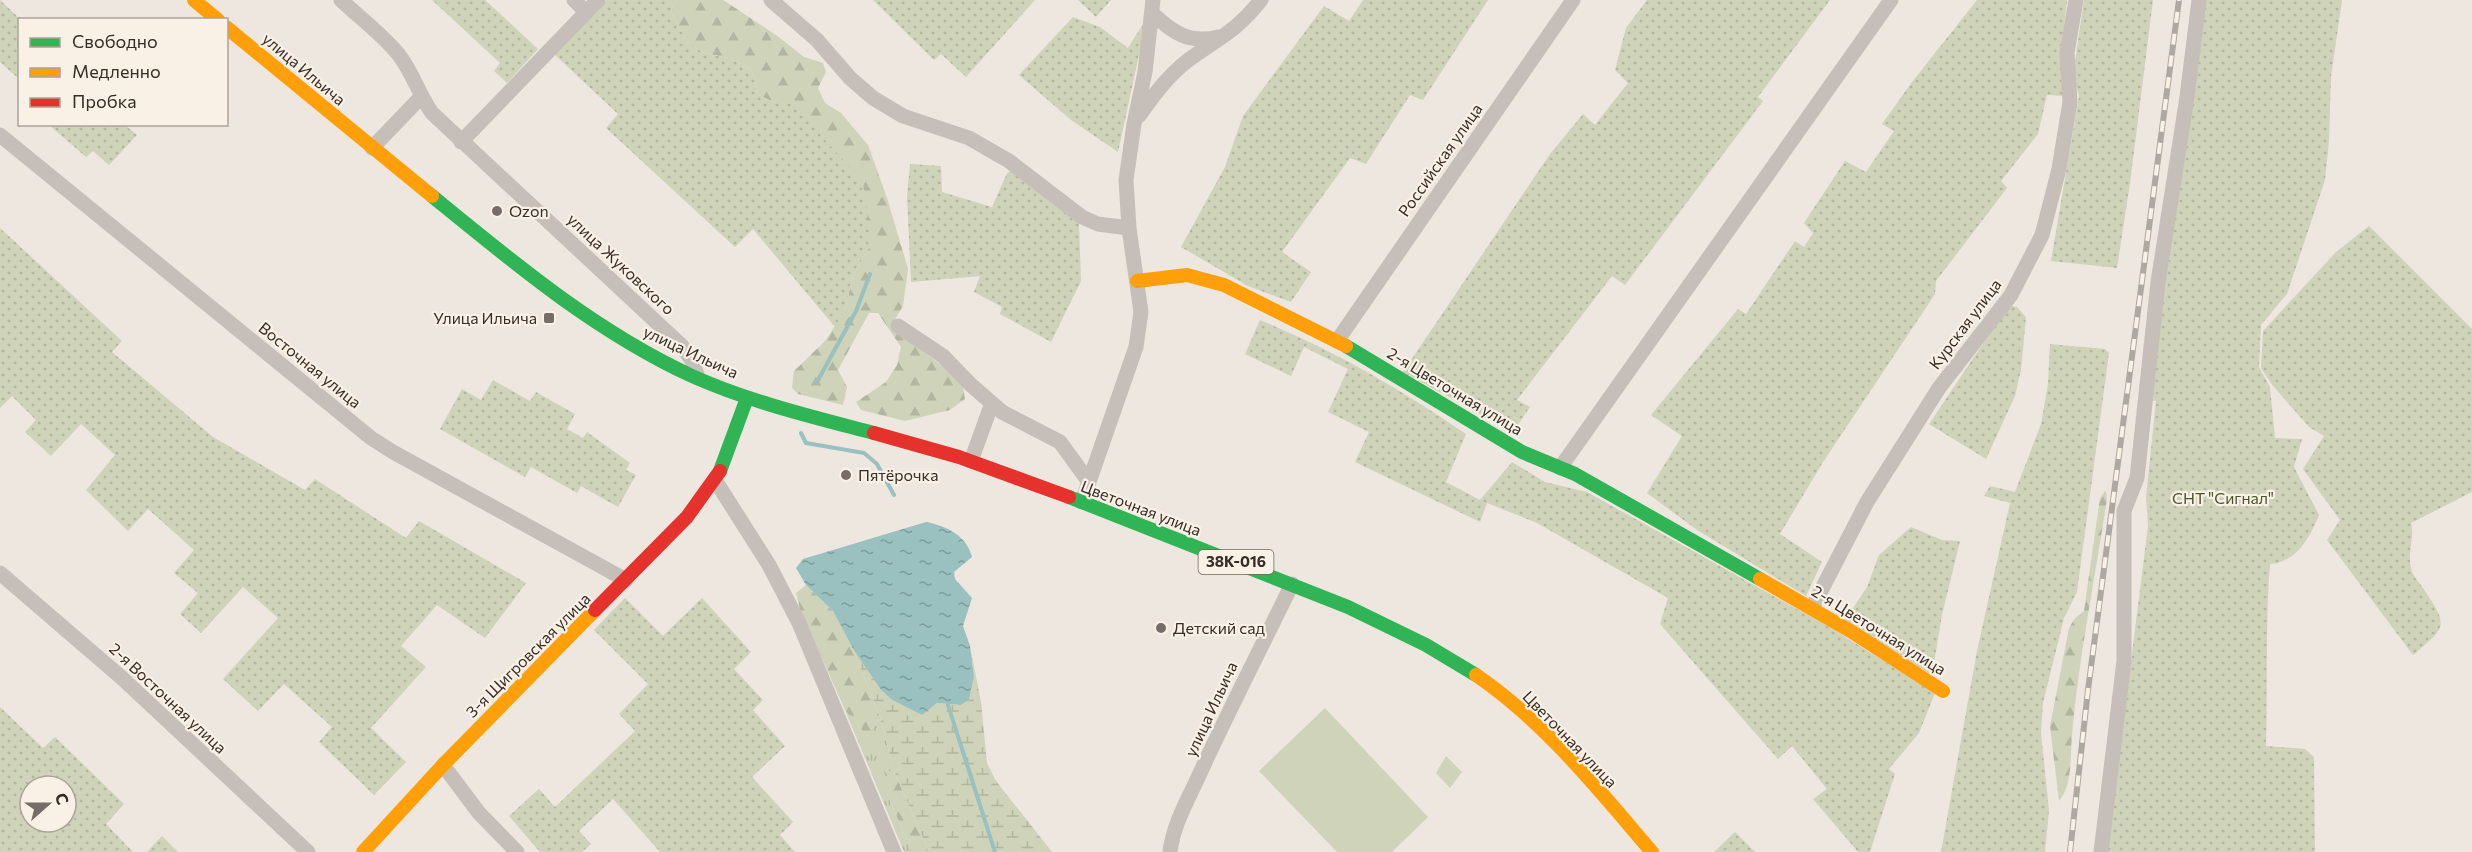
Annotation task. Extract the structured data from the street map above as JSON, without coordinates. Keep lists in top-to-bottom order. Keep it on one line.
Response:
{"streets":{"main road":["улица Ильича","2-я Цветочная улица","Цветочная улица","38К-016","3-я Щигровская улица"],"street":["Российская улица","улица Жуковского","Курская улица","Восточная улица","2-я Восточная улица"]},"crossings":[["улица Ильича","улица Жуковского"],["улица Ильича","Цветочная улица"],["улица Ильича","3-я Щигровская улица"],["Российская улица","2-я Цветочная улица"],["Курская улица","2-я Цветочная улица"],["Восточная улица","3-я Щигровская улица"]],"parks":["СНТ \"Сигнал\""],"places":{"other":["Ozon","Пятёрочка","Детский сад"],"transit":["Улица Ильича"]},"legend":["Свободно","Медленно","Пробка"],"north":"right"}
